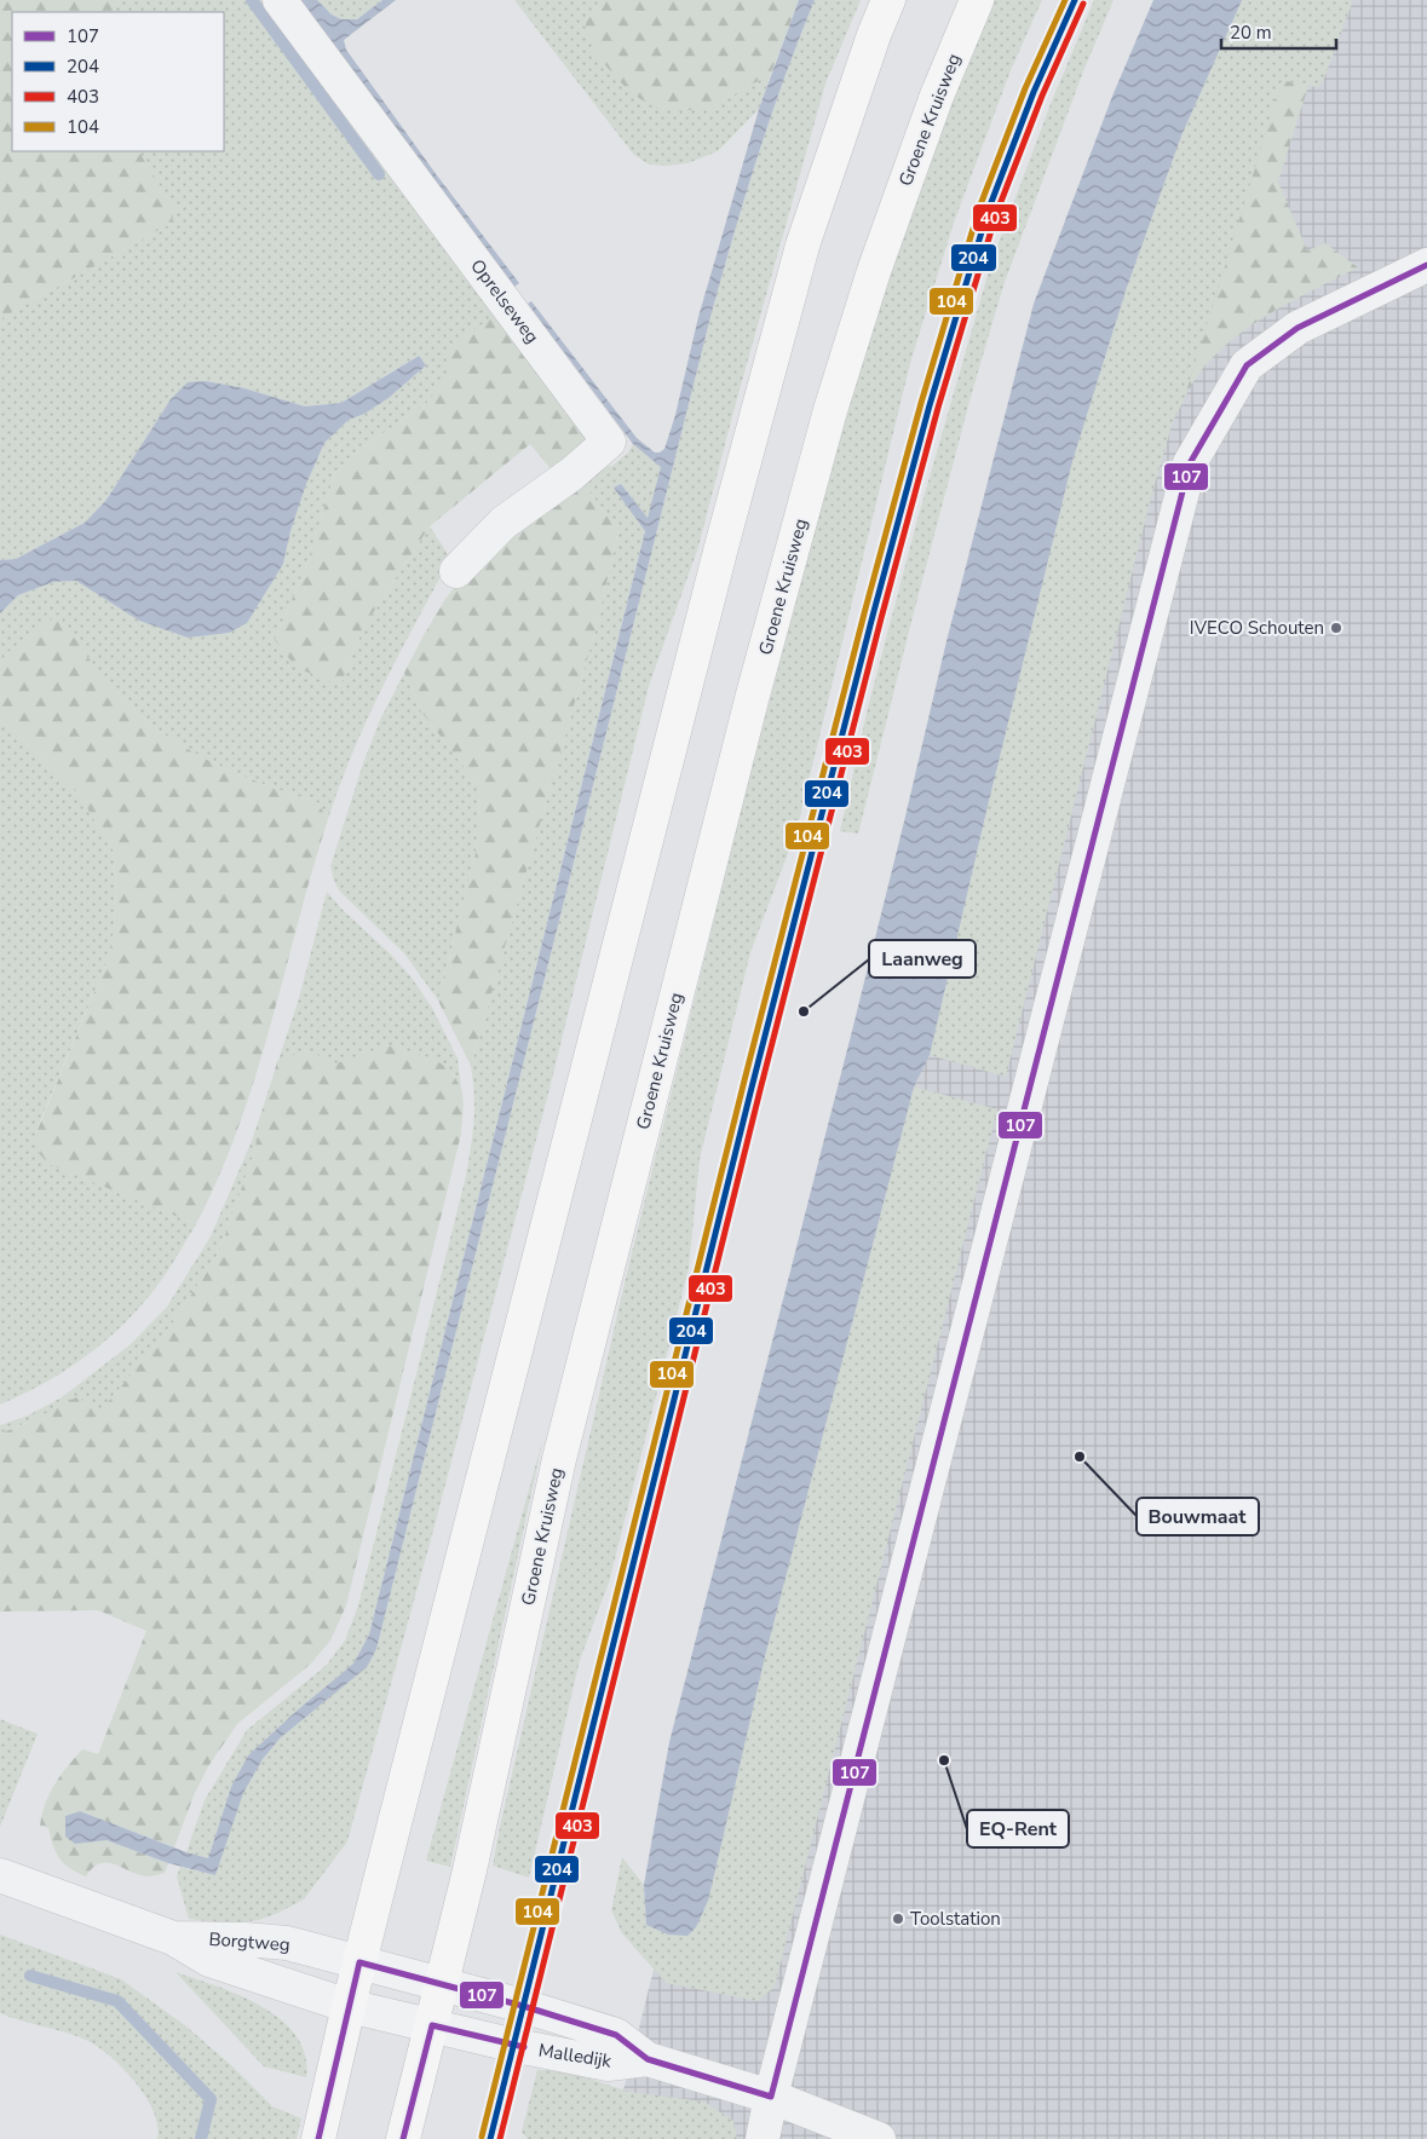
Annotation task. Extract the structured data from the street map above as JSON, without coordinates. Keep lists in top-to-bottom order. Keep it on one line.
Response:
{"streets":{"main road":["Groene Kruisweg"],"street":["Oprelseweg","Borgtweg","Malledijk"]},"crossings":[["Groene Kruisweg","Borgtweg"],["Groene Kruisweg","Malledijk"],["Borgtweg","Malledijk"]],"places":["IVECO Schouten","Laanweg","Bouwmaat","EQ-Rent","Toolstation"],"lines":["transit line 204","transit line 104","transit line 403","transit line 107"],"legend":["107","204","403","104"],"scale_bar":"20 m"}
